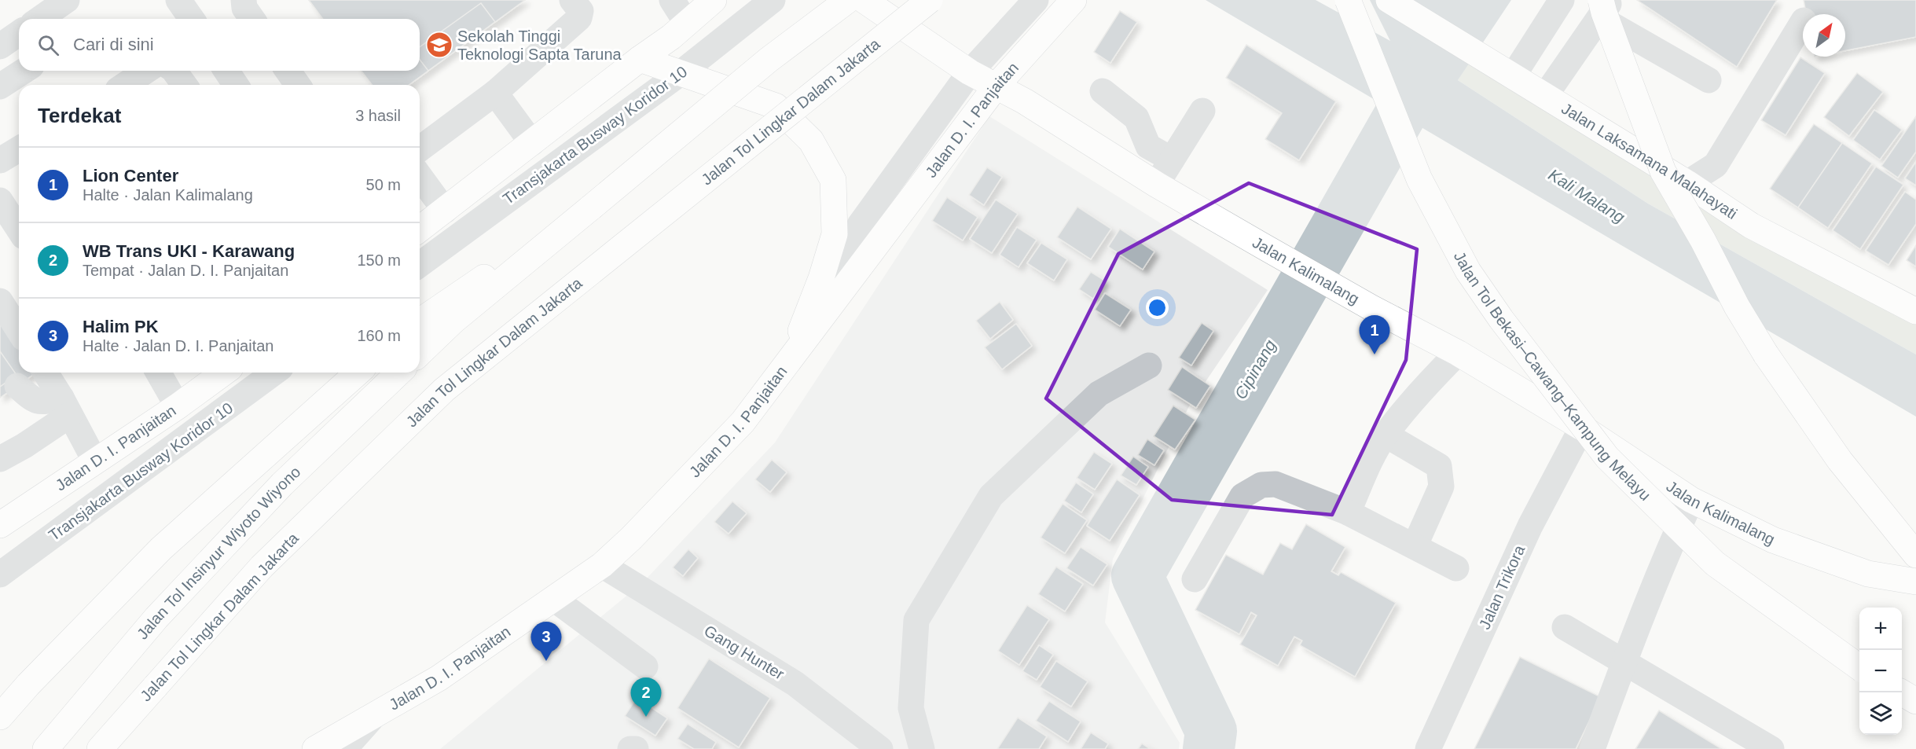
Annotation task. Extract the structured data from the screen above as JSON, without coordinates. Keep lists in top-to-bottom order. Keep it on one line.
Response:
{"streets":{"main road":["Jalan Tol Lingkar Dalam Jakarta","Jalan D. I. Panjaitan","Jalan Laksamana Malahayati","Jalan Kalimalang","Jalan Tol Bekasi–Cawang–Kampung Melayu","Jalan Tol Insinyur Wiyoto Wiyono"],"street":["Transjakarta Busway Koridor 10","Jalan Trikora","Gang Hunter"]},"crossings":[["Jalan D. I. Panjaitan","Jalan Kalimalang"],["Jalan D. I. Panjaitan","Gang Hunter"],["Jalan Kalimalang","Jalan Trikora"]],"water":["Kali Malang","Cipinang"],"places":{"school or university":["Sekolah Tinggi Teknologi Sapta Taruna"]},"north":"top right","page":{"search":"Cari di sini","heading":["Terdekat","3 hasil"],"list":[{"mark":"1","name":"Lion Center","note":"Halte · Jalan Kalimalang","value":"50 m"},{"mark":"2","name":"WB Trans UKI - Karawang","note":"Tempat · Jalan D. I. Panjaitan","value":"150 m"},{"mark":"3","name":"Halim PK","note":"Halte · Jalan D. I. Panjaitan","value":"160 m"}],"pins":["1","3","2"],"map_buttons":["+","−"]}}
